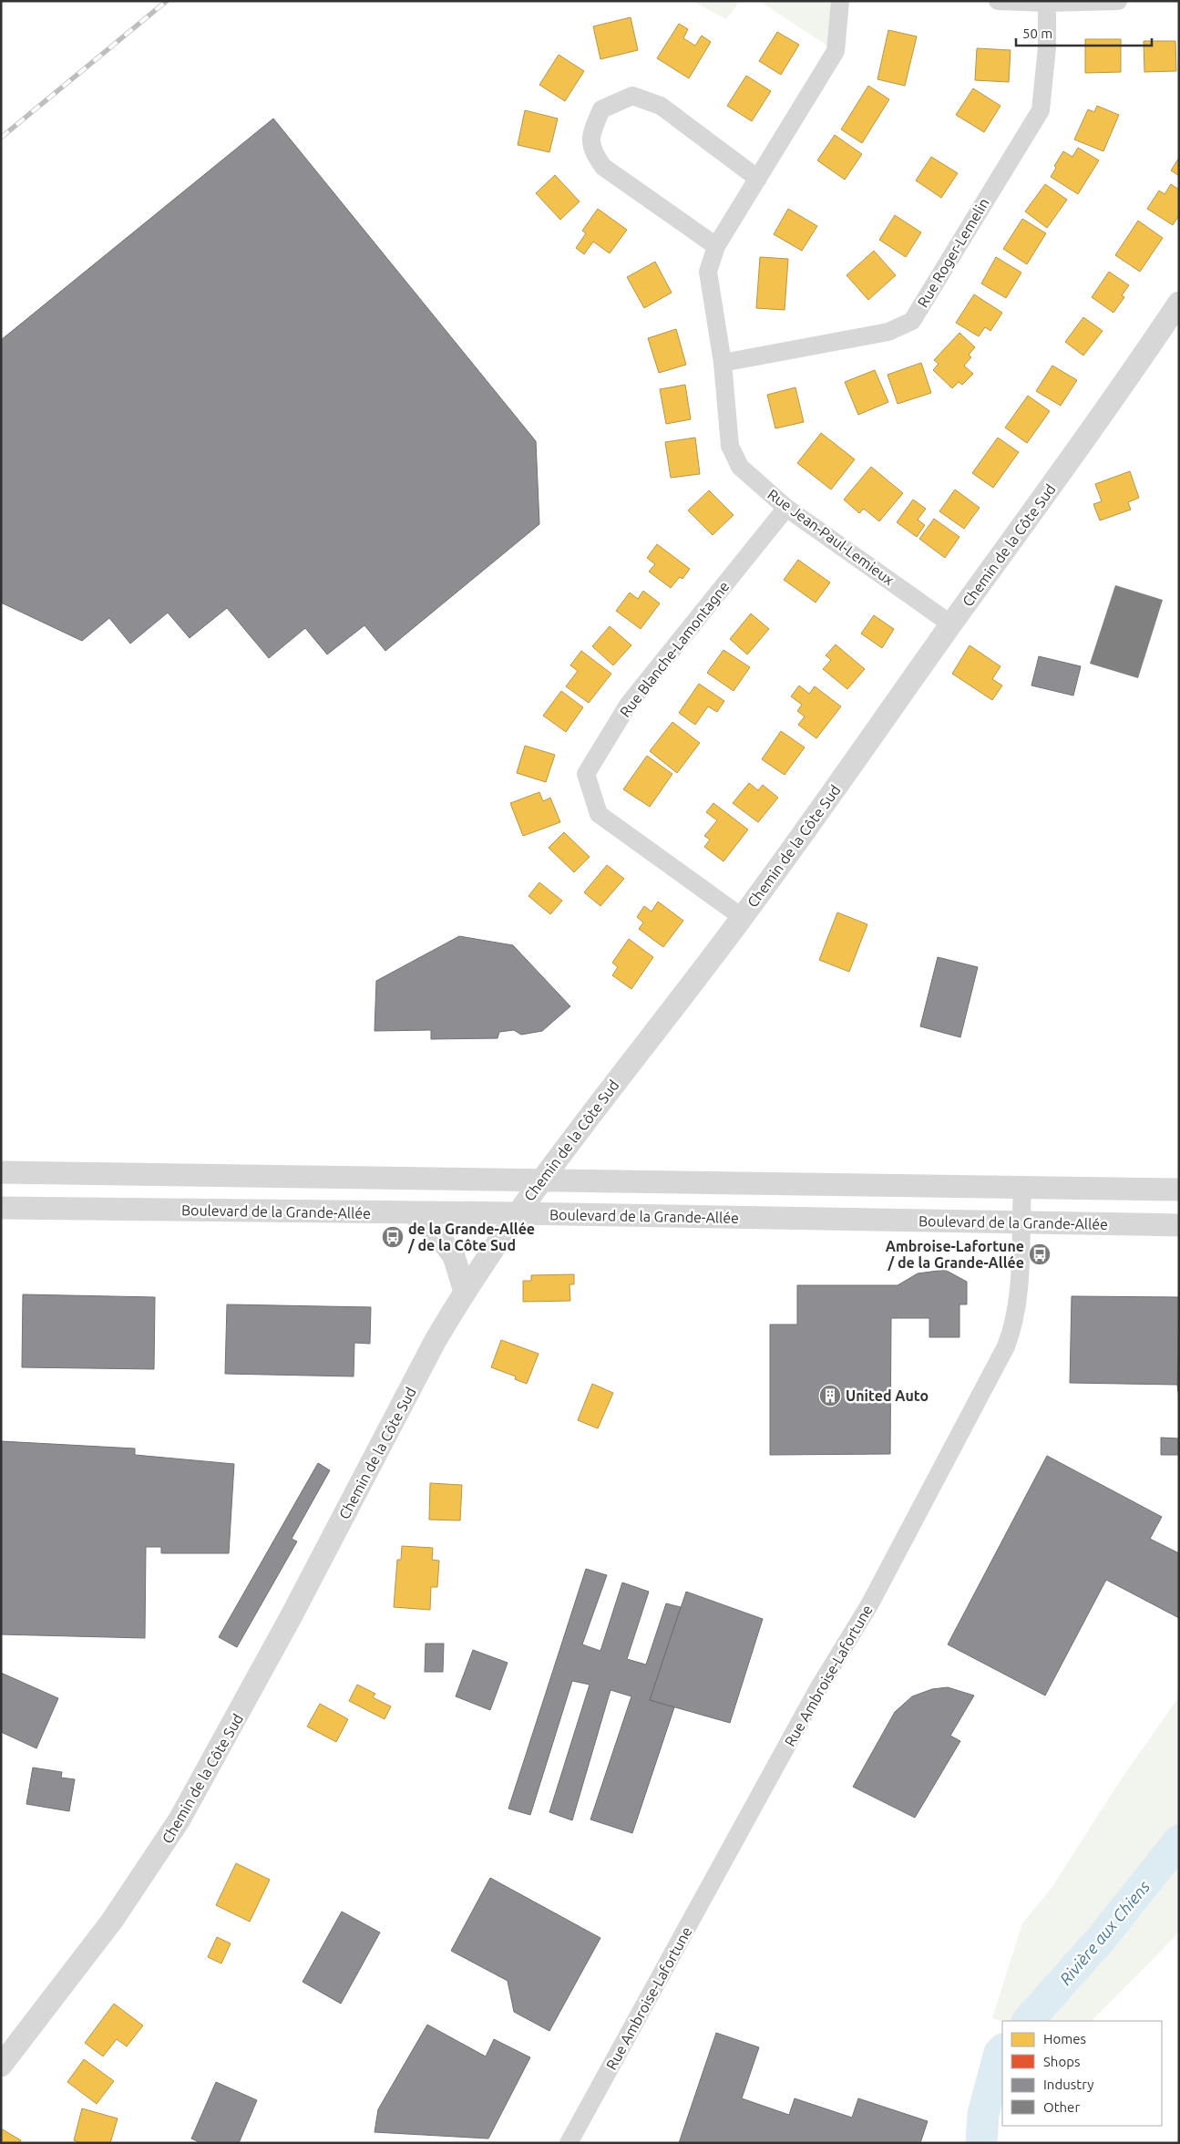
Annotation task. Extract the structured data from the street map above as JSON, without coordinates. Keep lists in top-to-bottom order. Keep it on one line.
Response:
{"streets":{"street":["Rue Roger-Lemelin","Rue Jean-Paul-Lemieux","Chemin de la Côte Sud","Rue Blanche-Lamontagne","Boulevard de la Grande-Allée","Rue Ambroise-Lafortune"]},"crossings":[["Rue Roger-Lemelin","Rue Jean-Paul-Lemieux"],["Rue Jean-Paul-Lemieux","Chemin de la Côte Sud"],["Rue Jean-Paul-Lemieux","Rue Blanche-Lamontagne"],["Chemin de la Côte Sud","Rue Blanche-Lamontagne"],["Chemin de la Côte Sud","Boulevard de la Grande-Allée"],["Boulevard de la Grande-Allée","Rue Ambroise-Lafortune"]],"water":["Rivière aux Chiens"],"places":{"bus stop":["de la Grande-Allée / de la Côte Sud","Ambroise-Lafortune / de la Grande-Allée"],"building":["United Auto"]},"legend":["Homes","Shops","Industry","Other"],"scale_bar":"50 m"}
